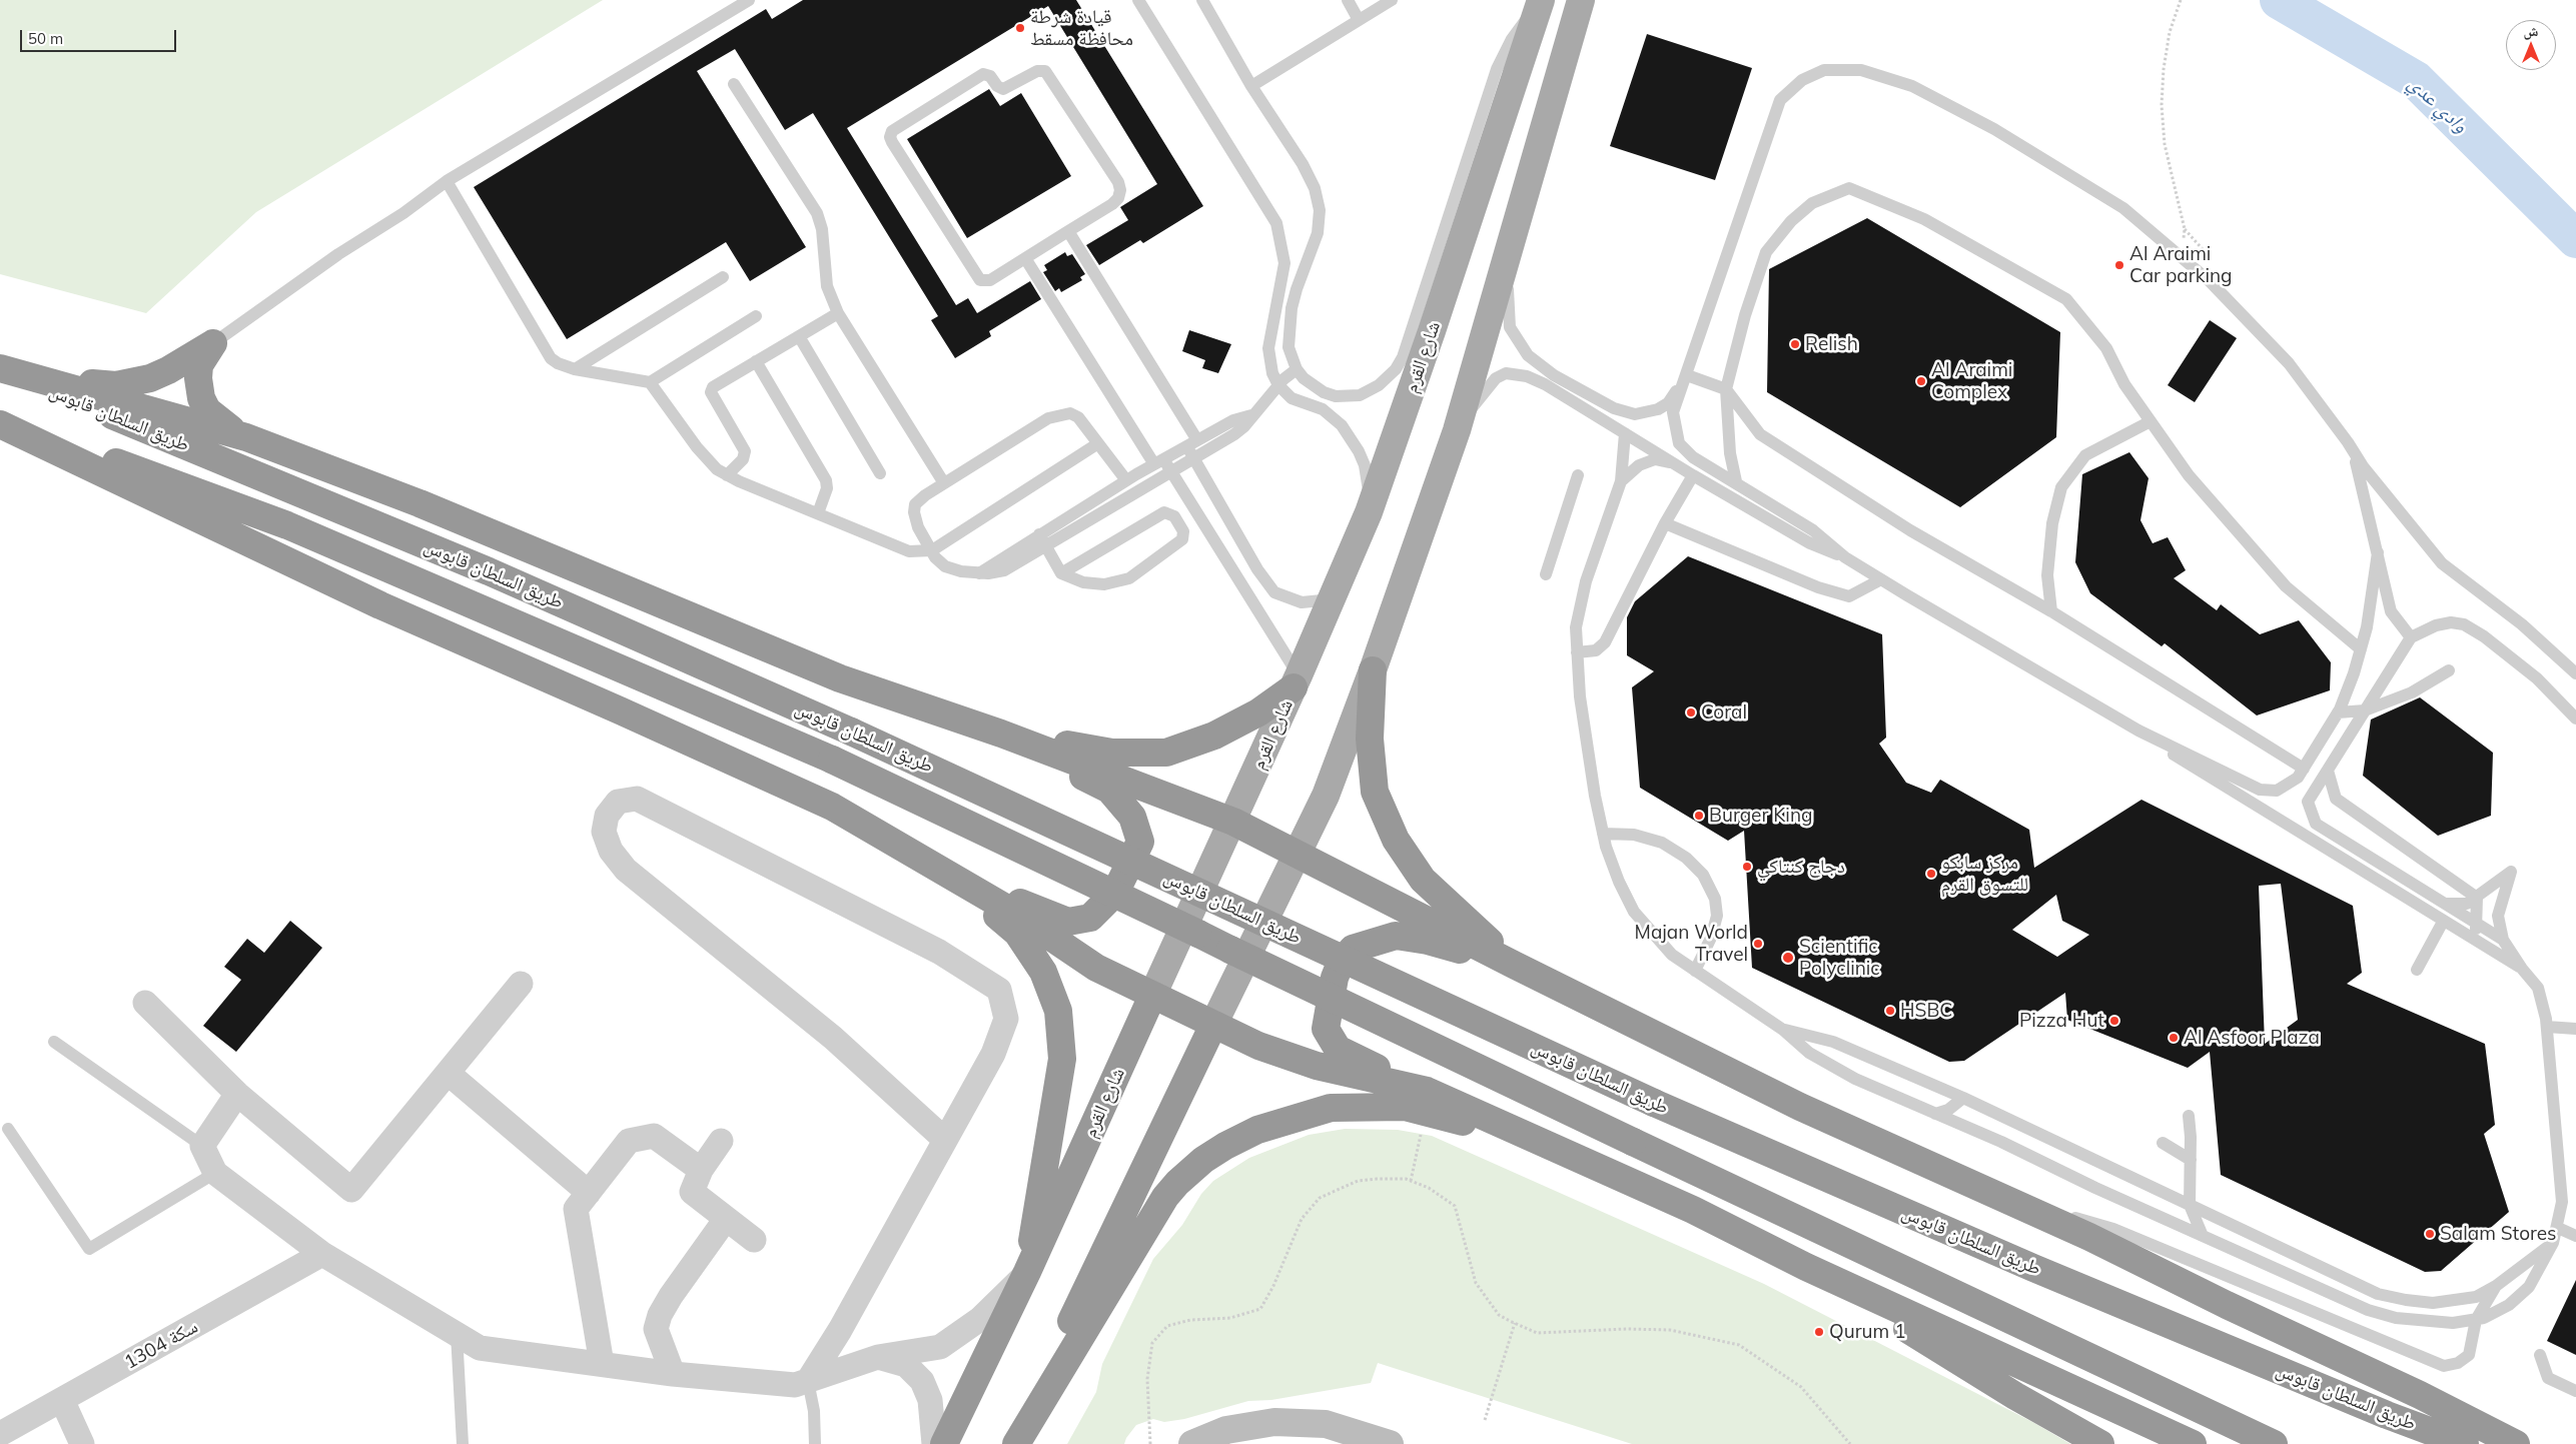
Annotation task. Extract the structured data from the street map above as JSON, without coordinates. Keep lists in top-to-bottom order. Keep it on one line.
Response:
{"streets":{"highway":["شارع القرم","طريق السلطان قابوس"],"street":["سكة 1304"]},"water":["وادي عدي"],"places":["قيادة شرطة محافظة مسقط","Al Araimi Car parking","Relish","Al Araimi Complex","Coral","Burger King","دجاج كنتاكي","مركز سابكو للتسوق القرم","Majan World Travel","Scientific Polyclinic","HSBC","Pizza Hut","Al Asfoor Plaza","Salam Stores","Qurum 1"],"scale_bar":"50 m","north":"top"}
